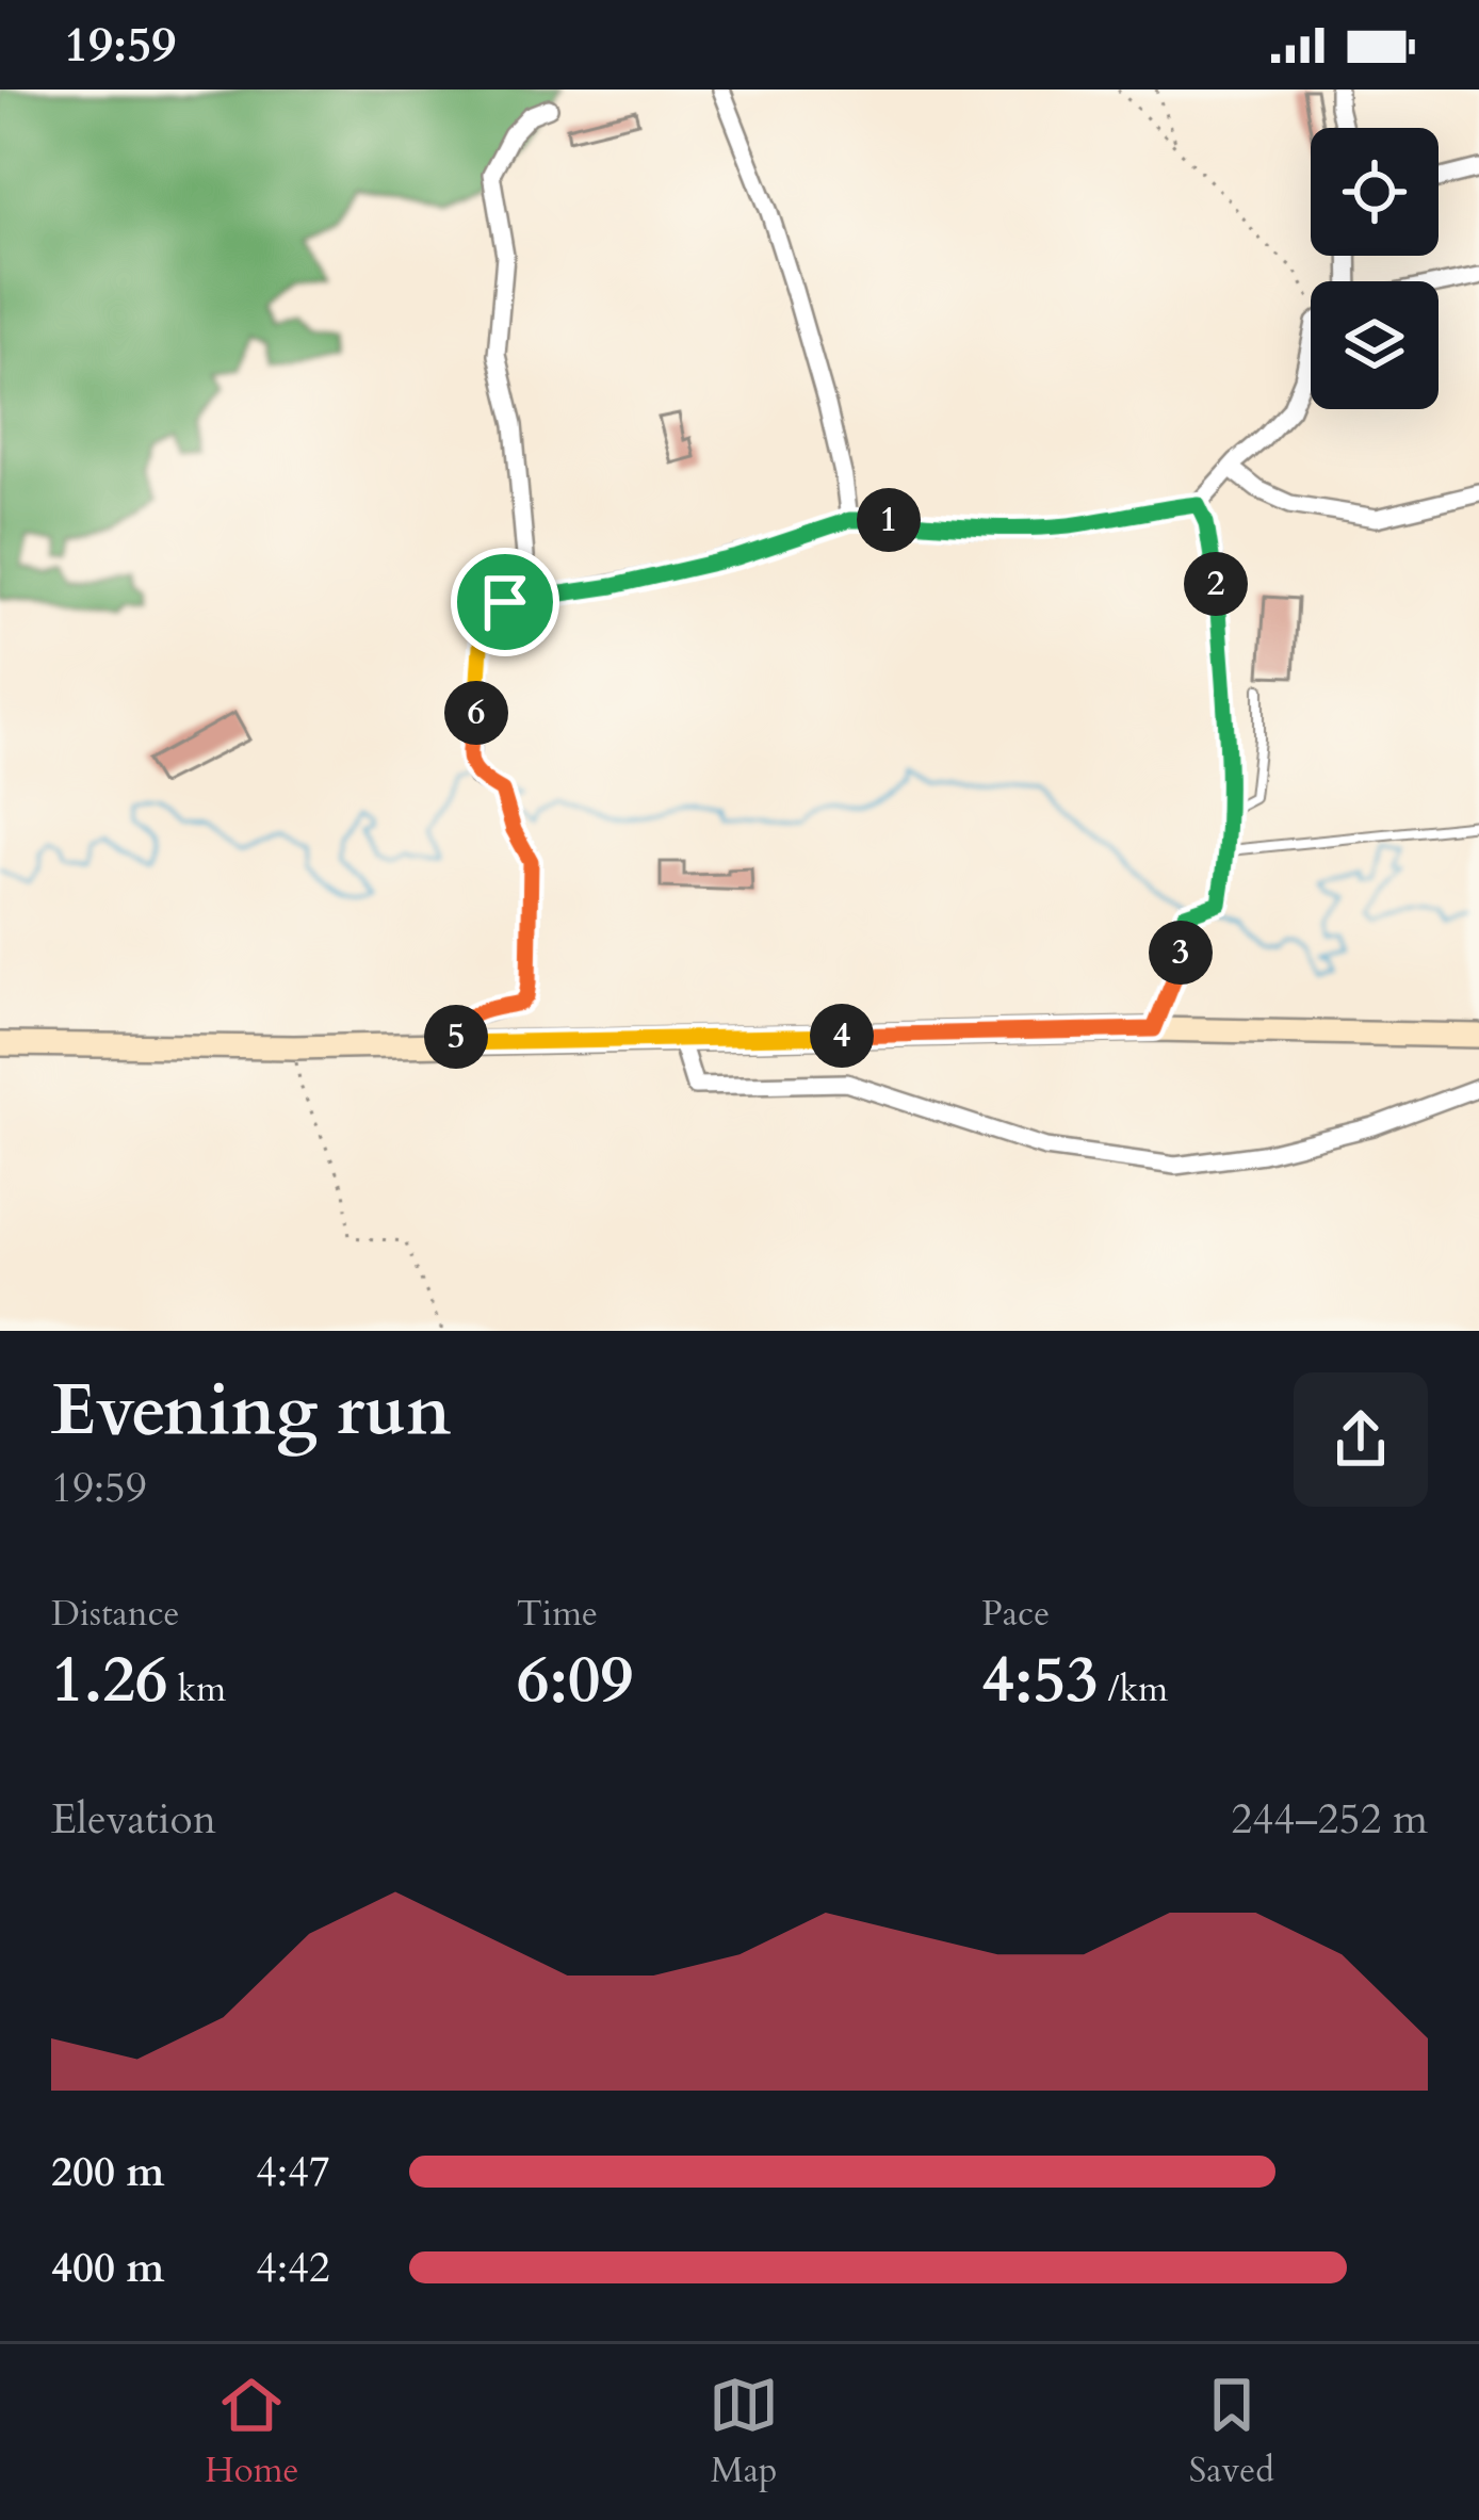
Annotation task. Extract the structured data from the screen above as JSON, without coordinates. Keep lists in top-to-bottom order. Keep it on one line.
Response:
{"page":{"status":"19:59","pins":["1","2","6","3","4","5"],"heading":["Evening run","19:59"],"stats":[["Distance","1.26 km"],["Time","6:09"],["Pace","4:53 /km"]],"chart":["Elevation","244–252 m"],"list":[{"name":"200 m","note":"4:47"},{"name":"400 m","note":"4:42"}],"tabs":["Home","Map","Saved"]}}
